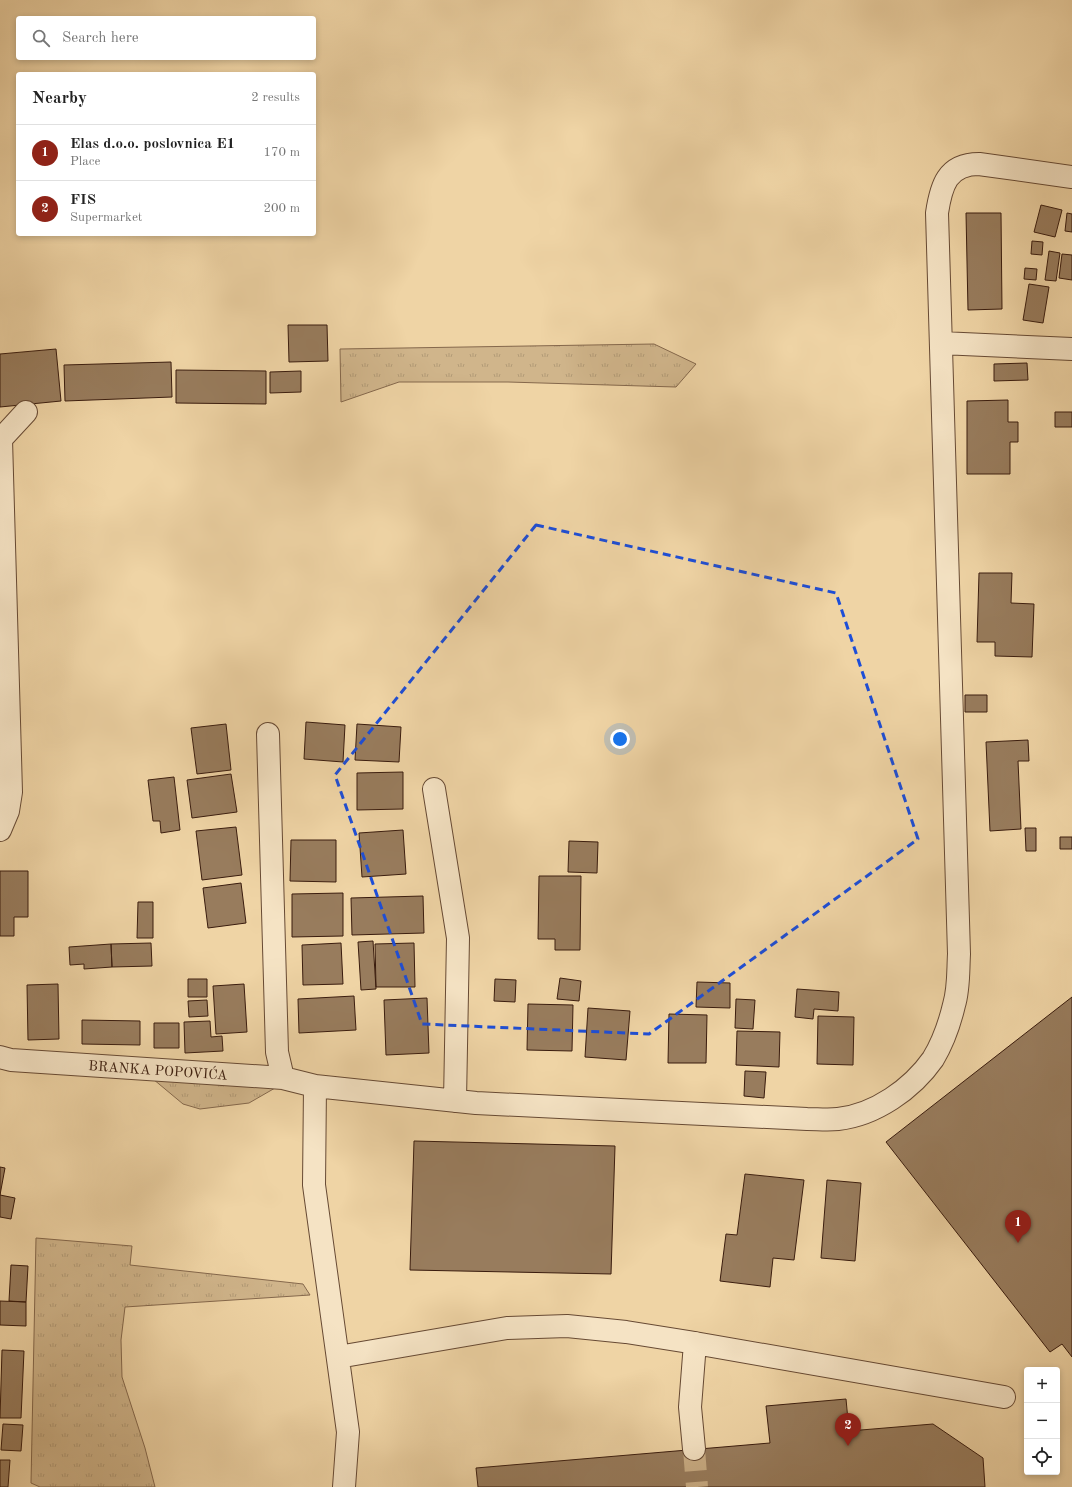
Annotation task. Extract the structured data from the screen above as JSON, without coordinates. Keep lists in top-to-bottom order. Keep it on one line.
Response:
{"streets":{"street":["BRANKA POPOVIĆA"]},"page":{"search":"Search here","heading":["Nearby","2 results"],"list":[{"mark":"1","name":"Elas d.o.o. poslovnica E1","note":"Place","value":"170 m"},{"mark":"2","name":"FIS","note":"Supermarket","value":"200 m"}],"pins":["1","2"],"map_buttons":["+","−"]}}
